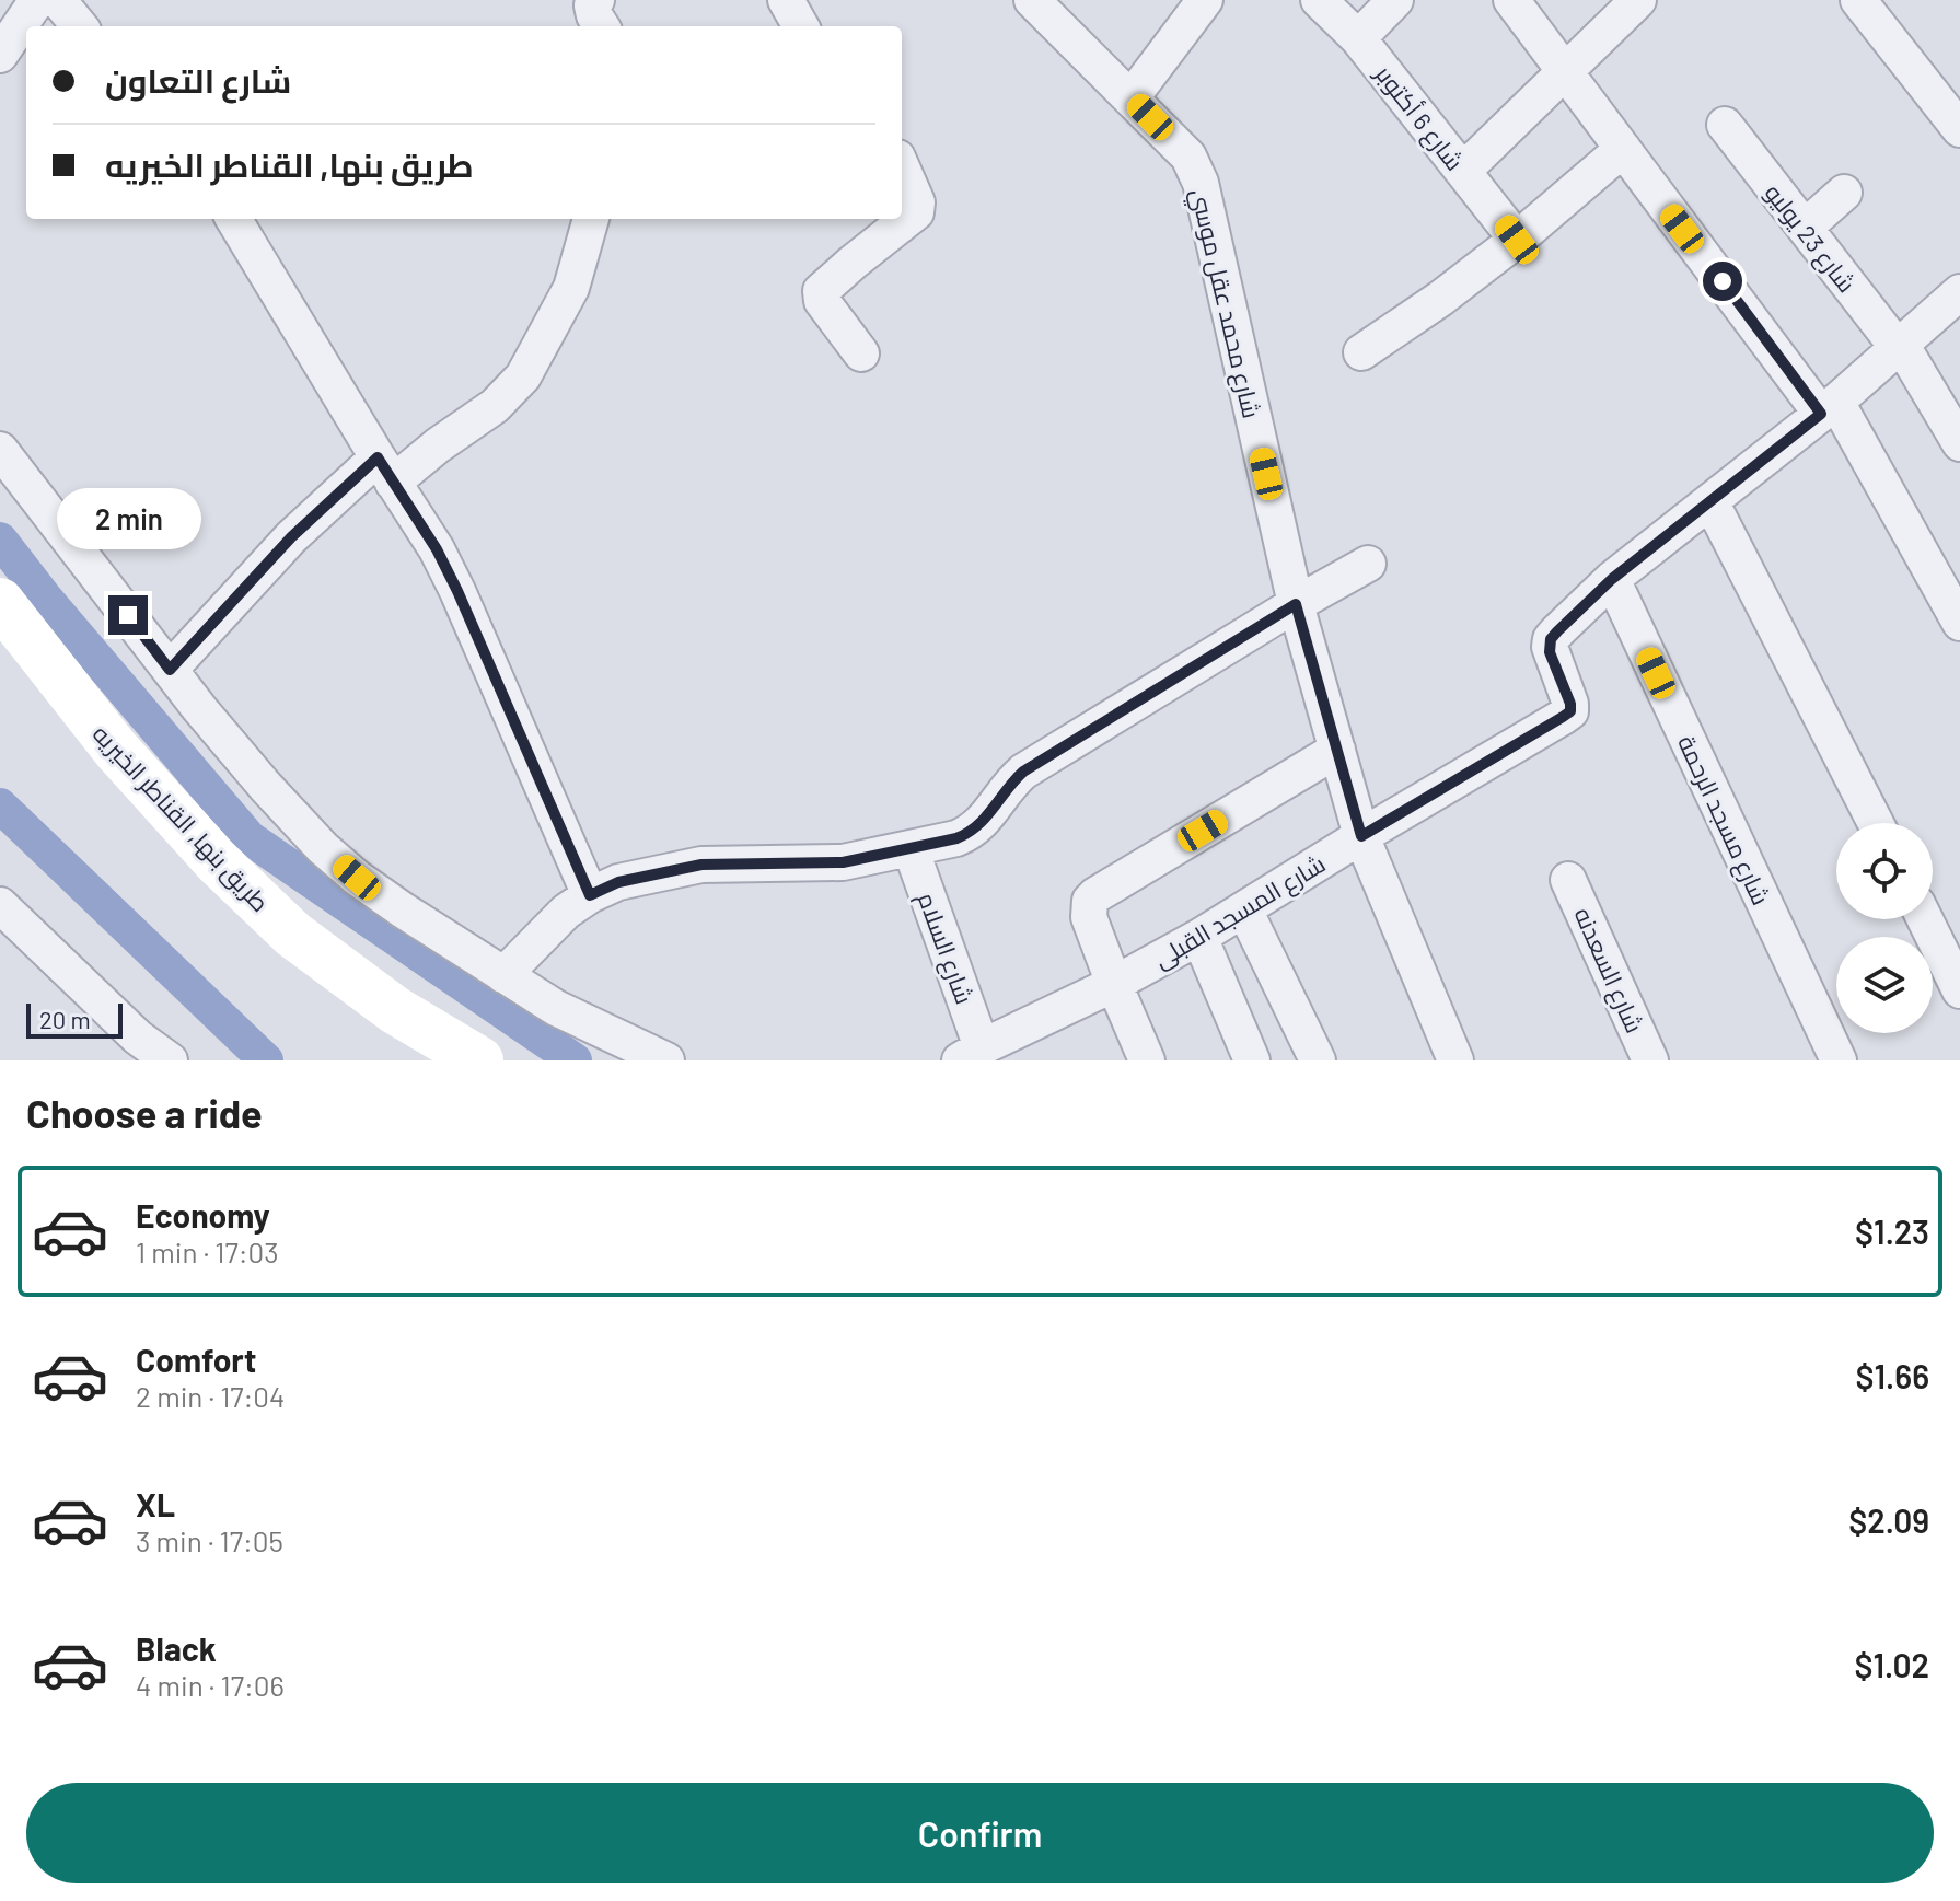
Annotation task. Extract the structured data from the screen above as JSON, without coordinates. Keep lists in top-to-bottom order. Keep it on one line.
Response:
{"streets":{"street":["شارع 6 أكتوبر","شارع 23 يوليو","شارع محمد عقل موسي","طريق بنها, القناطر الخيريه","شارع مسجد الرحمة","شارع المسجد القبلى","شارع السلام","شارع السعدنه"]},"crossings":[["شارع 23 يوليو","شارع المسجد القبلى"],["شارع محمد عقل موسي","شارع المسجد القبلى"],["شارع مسجد الرحمة","شارع المسجد القبلى"],["شارع المسجد القبلى","شارع السلام"]],"scale_bar":"20 m","page":{"banner":["شارع التعاون","طريق بنها, القناطر الخيريه"],"bubble":"2 min","scale":"20 m","heading":"Choose a ride","list":[{"name":"Economy","note":"1 min · 17:03","value":"$1.23"},{"name":"Comfort","note":"2 min · 17:04","value":"$1.66"},{"name":"XL","note":"3 min · 17:05","value":"$2.09"},{"name":"Black","note":"4 min · 17:06","value":"$1.02"}],"buttons":"Confirm"}}
